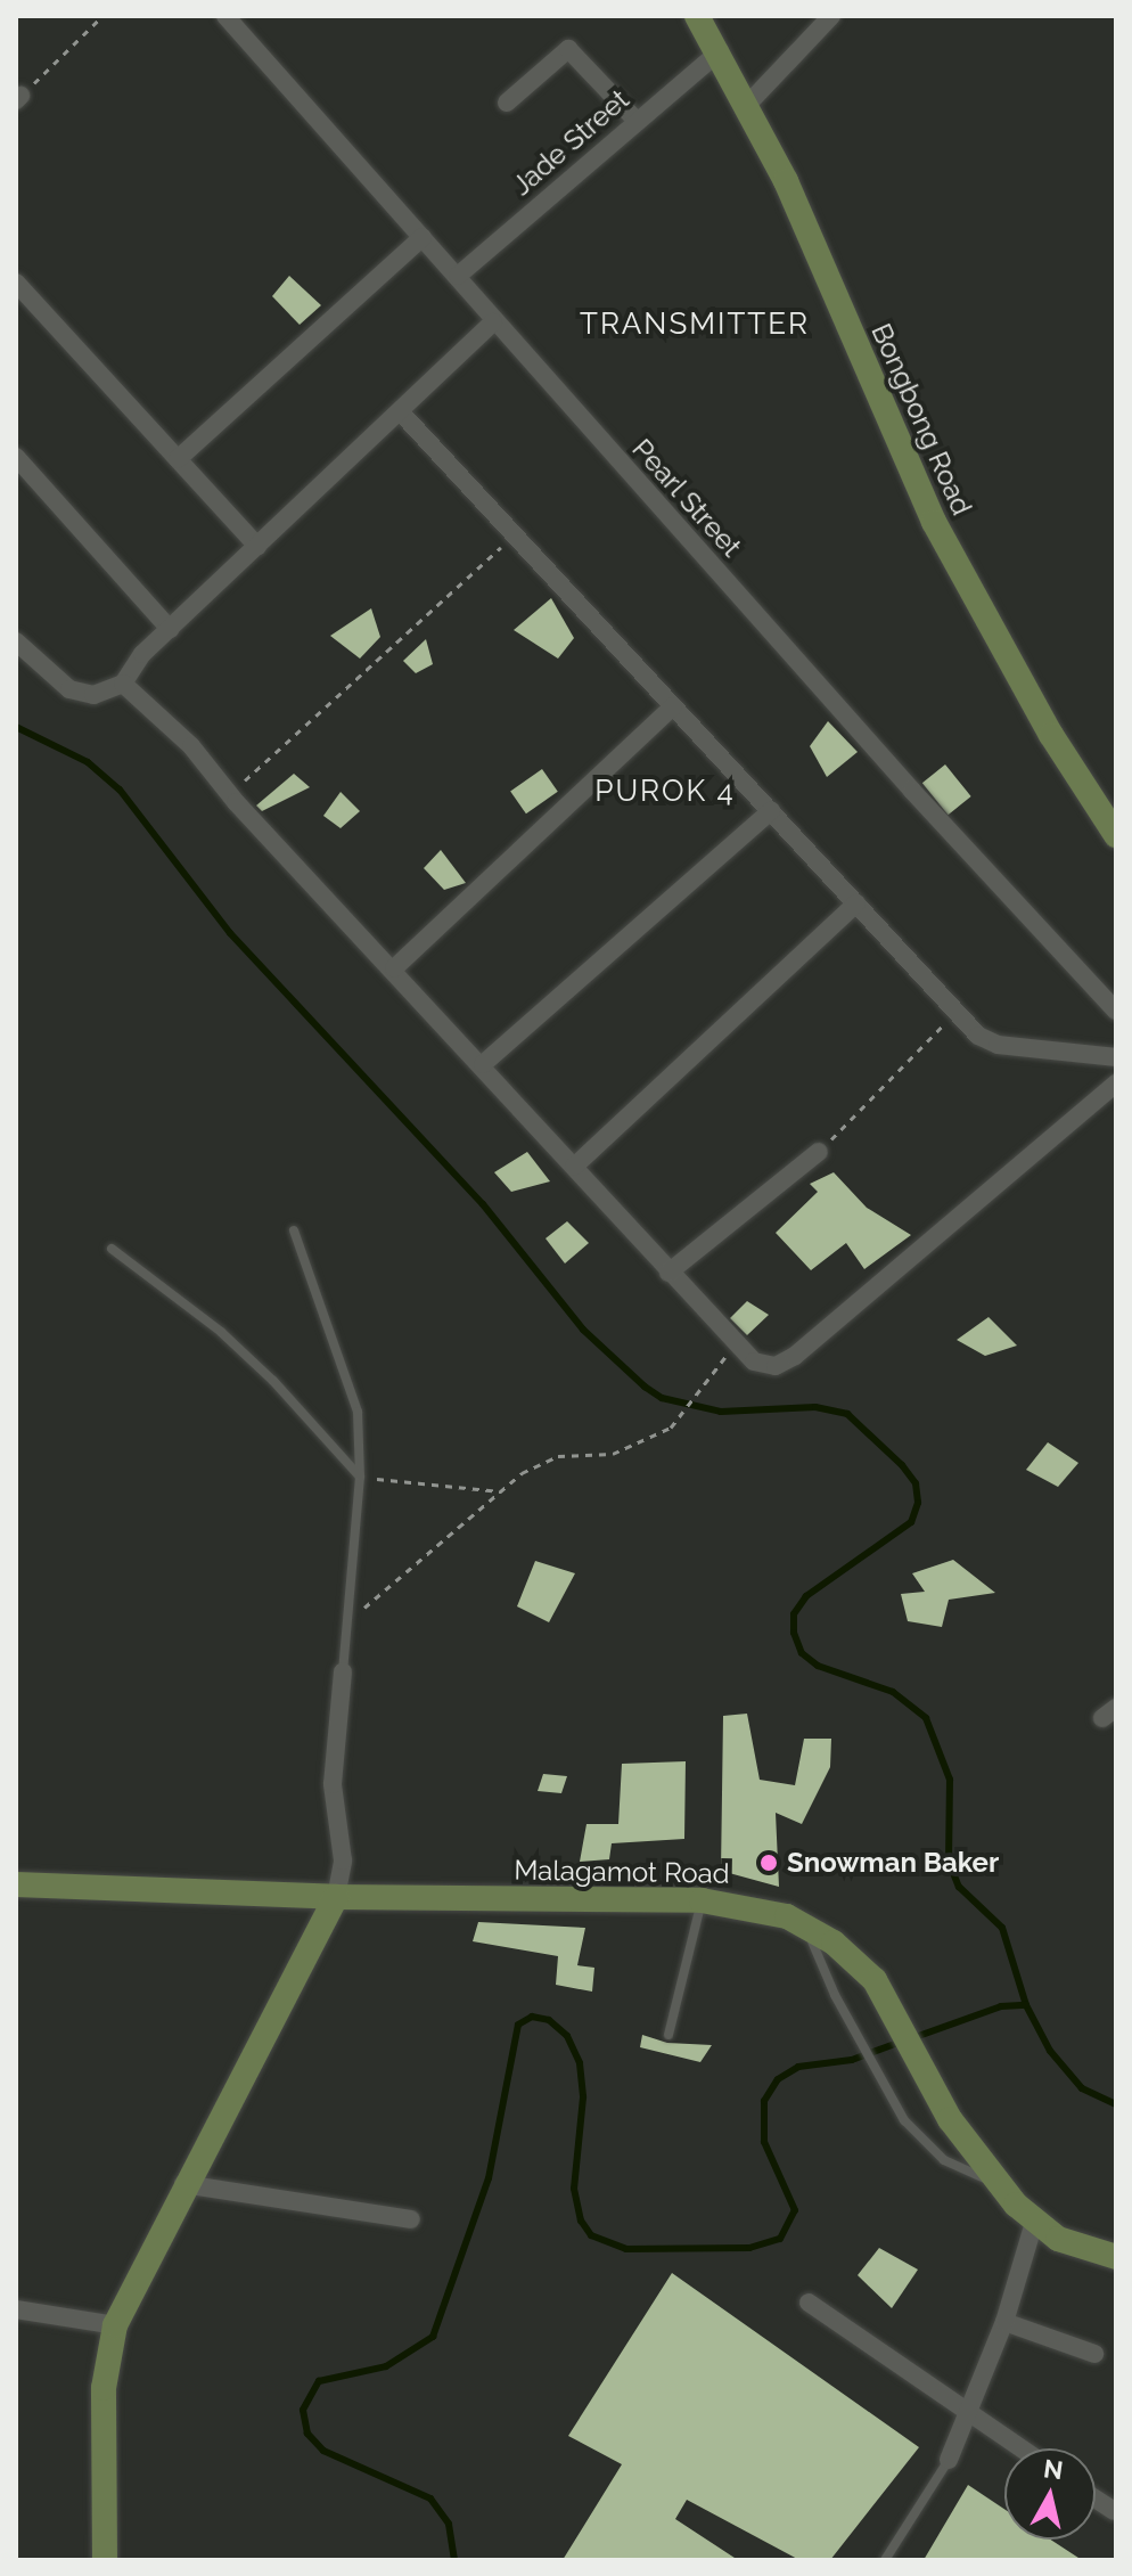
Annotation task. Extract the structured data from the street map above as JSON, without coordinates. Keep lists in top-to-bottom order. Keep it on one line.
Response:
{"streets":{"street":["Jade Street","Bongbong Road","Pearl Street","Malagamot Road"]},"crossings":[["Jade Street","Bongbong Road"],["Jade Street","Pearl Street"]],"districts":["TRANSMITTER","PUROK 4"],"places":["Snowman Baker"],"north":"top"}
